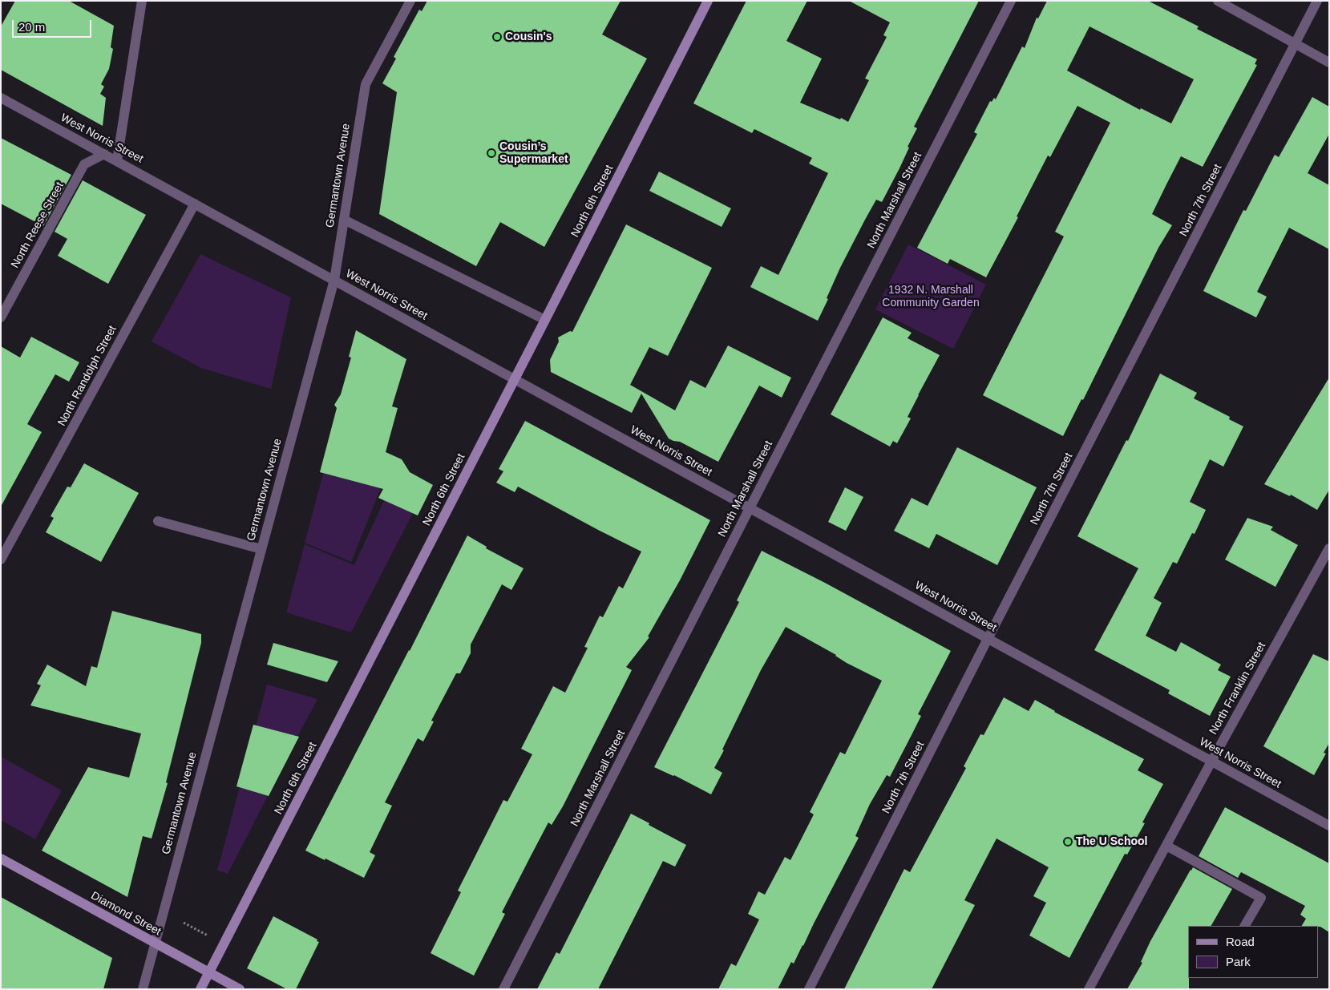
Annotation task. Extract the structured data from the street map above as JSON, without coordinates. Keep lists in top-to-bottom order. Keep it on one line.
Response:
{"streets":{"main road":["North 6th Street","Diamond Street"],"street":["West Norris Street","Germantown Avenue","North Marshall Street","North 7th Street","North Reese Street","North Randolph Street","North Franklin Street"]},"crossings":[["West Norris Street","Germantown Avenue"],["West Norris Street","North Marshall Street"],["West Norris Street","North 7th Street"],["West Norris Street","North 6th Street"],["West Norris Street","North Reese Street"],["West Norris Street","North Randolph Street"],["West Norris Street","North Franklin Street"],["Germantown Avenue","Diamond Street"],["North 6th Street","Diamond Street"]],"parks":["1932 N. Marshall Community Garden"],"places":["Cousin's","Cousin’s Supermarket","The U School"],"legend":["Road","Park"],"scale_bar":"20 m"}
